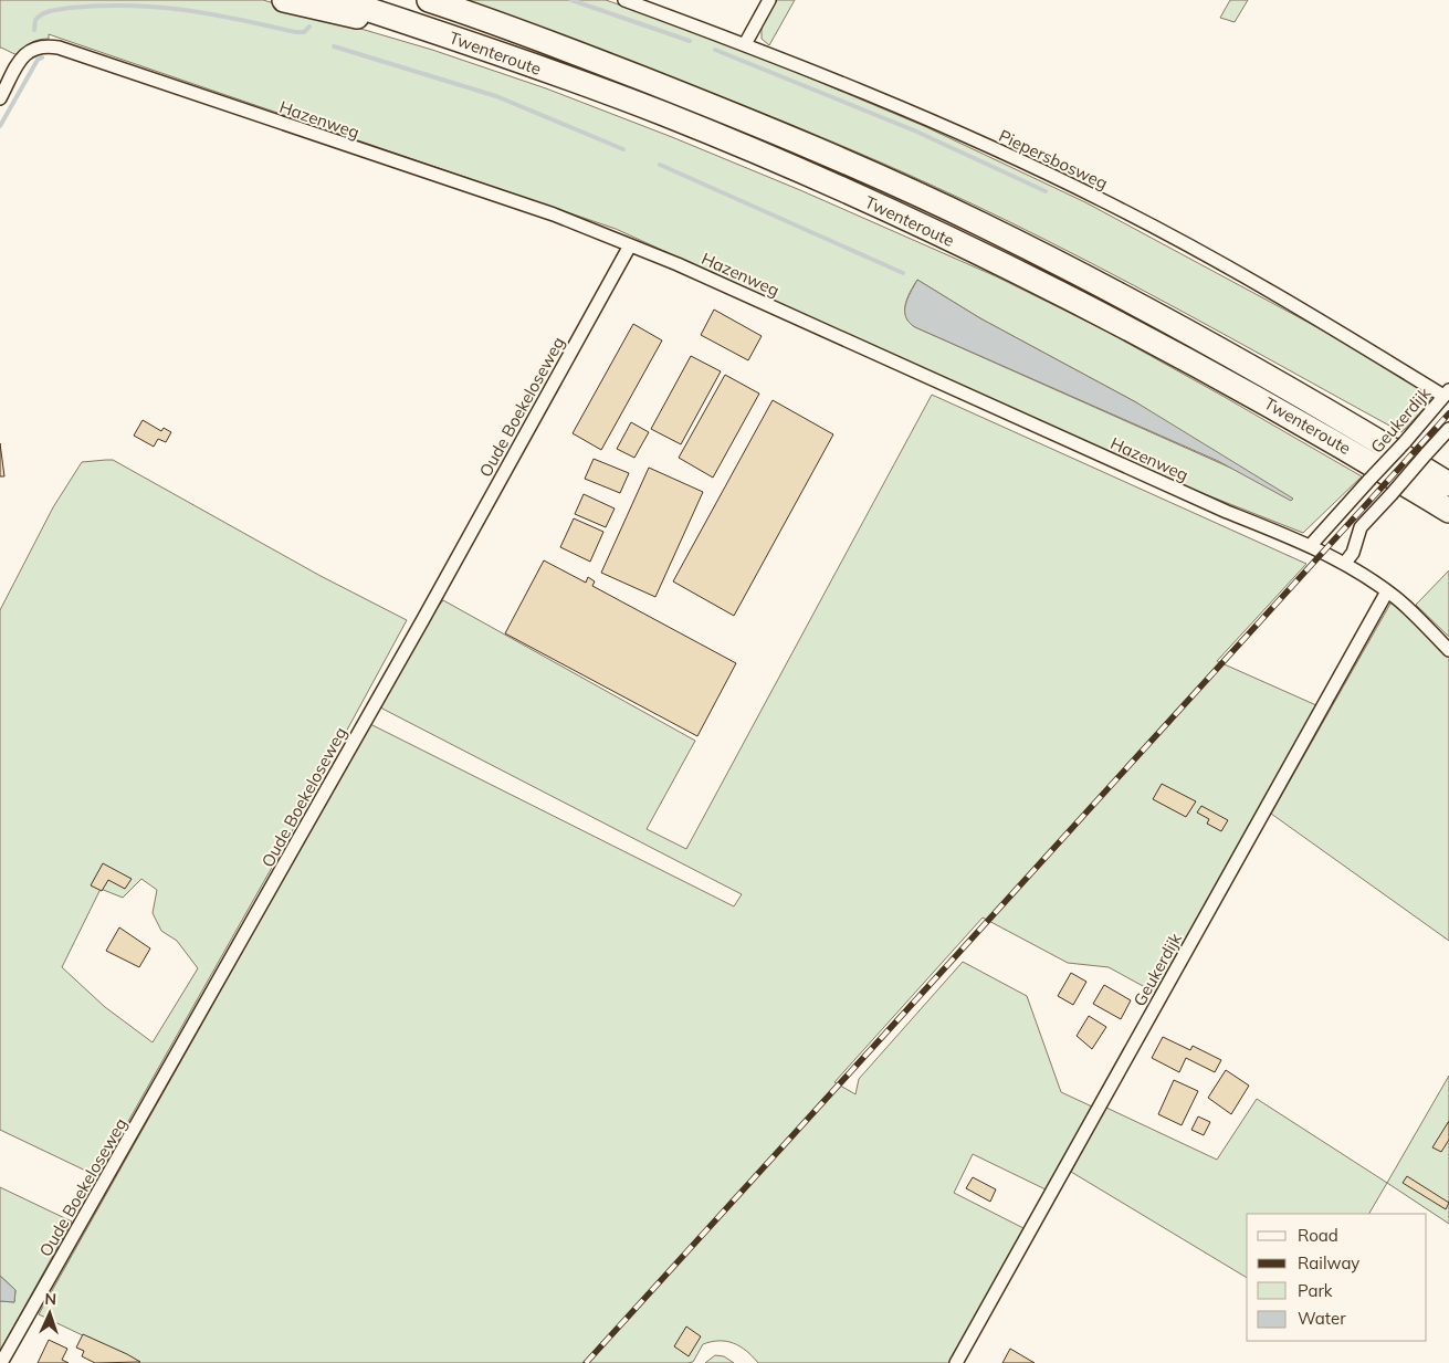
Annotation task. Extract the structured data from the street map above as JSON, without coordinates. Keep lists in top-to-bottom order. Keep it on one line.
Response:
{"streets":{"highway":["Twenteroute"],"street":["Hazenweg","Piepersbosweg","Oude Boekeloseweg","Geukerdijk"]},"crossings":[["Hazenweg","Oude Boekeloseweg"],["Hazenweg","Geukerdijk"],["Piepersbosweg","Geukerdijk"]],"legend":["Road","Railway","Park","Water"],"north":"top"}
